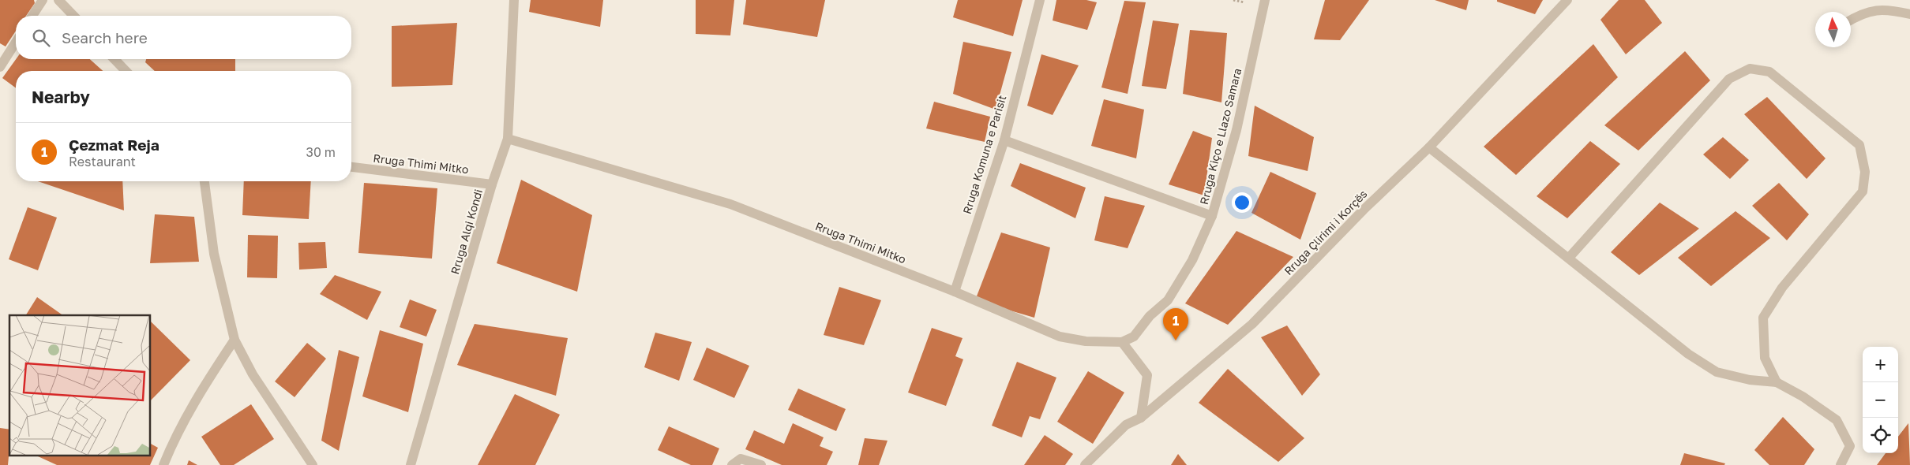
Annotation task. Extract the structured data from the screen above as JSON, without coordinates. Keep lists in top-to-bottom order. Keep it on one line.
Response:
{"streets":{"street":["Rruga Kiço e Llazo Samara","Rruga Komuna e Parisit","Rruga Thimi Mitko","Rruga Alqi Kondi","Rruga Çlirimi i Korçës"]},"crossings":[["Rruga Kiço e Llazo Samara","Rruga Thimi Mitko"],["Rruga Komuna e Parisit","Rruga Thimi Mitko"],["Rruga Thimi Mitko","Rruga Alqi Kondi"]],"north":"top","page":{"search":"Search here","heading":"Nearby","list":[{"mark":"1","name":"Çezmat Reja","note":"Restaurant","value":"30 m"}],"pins":"1","map_buttons":["+","−"]}}
